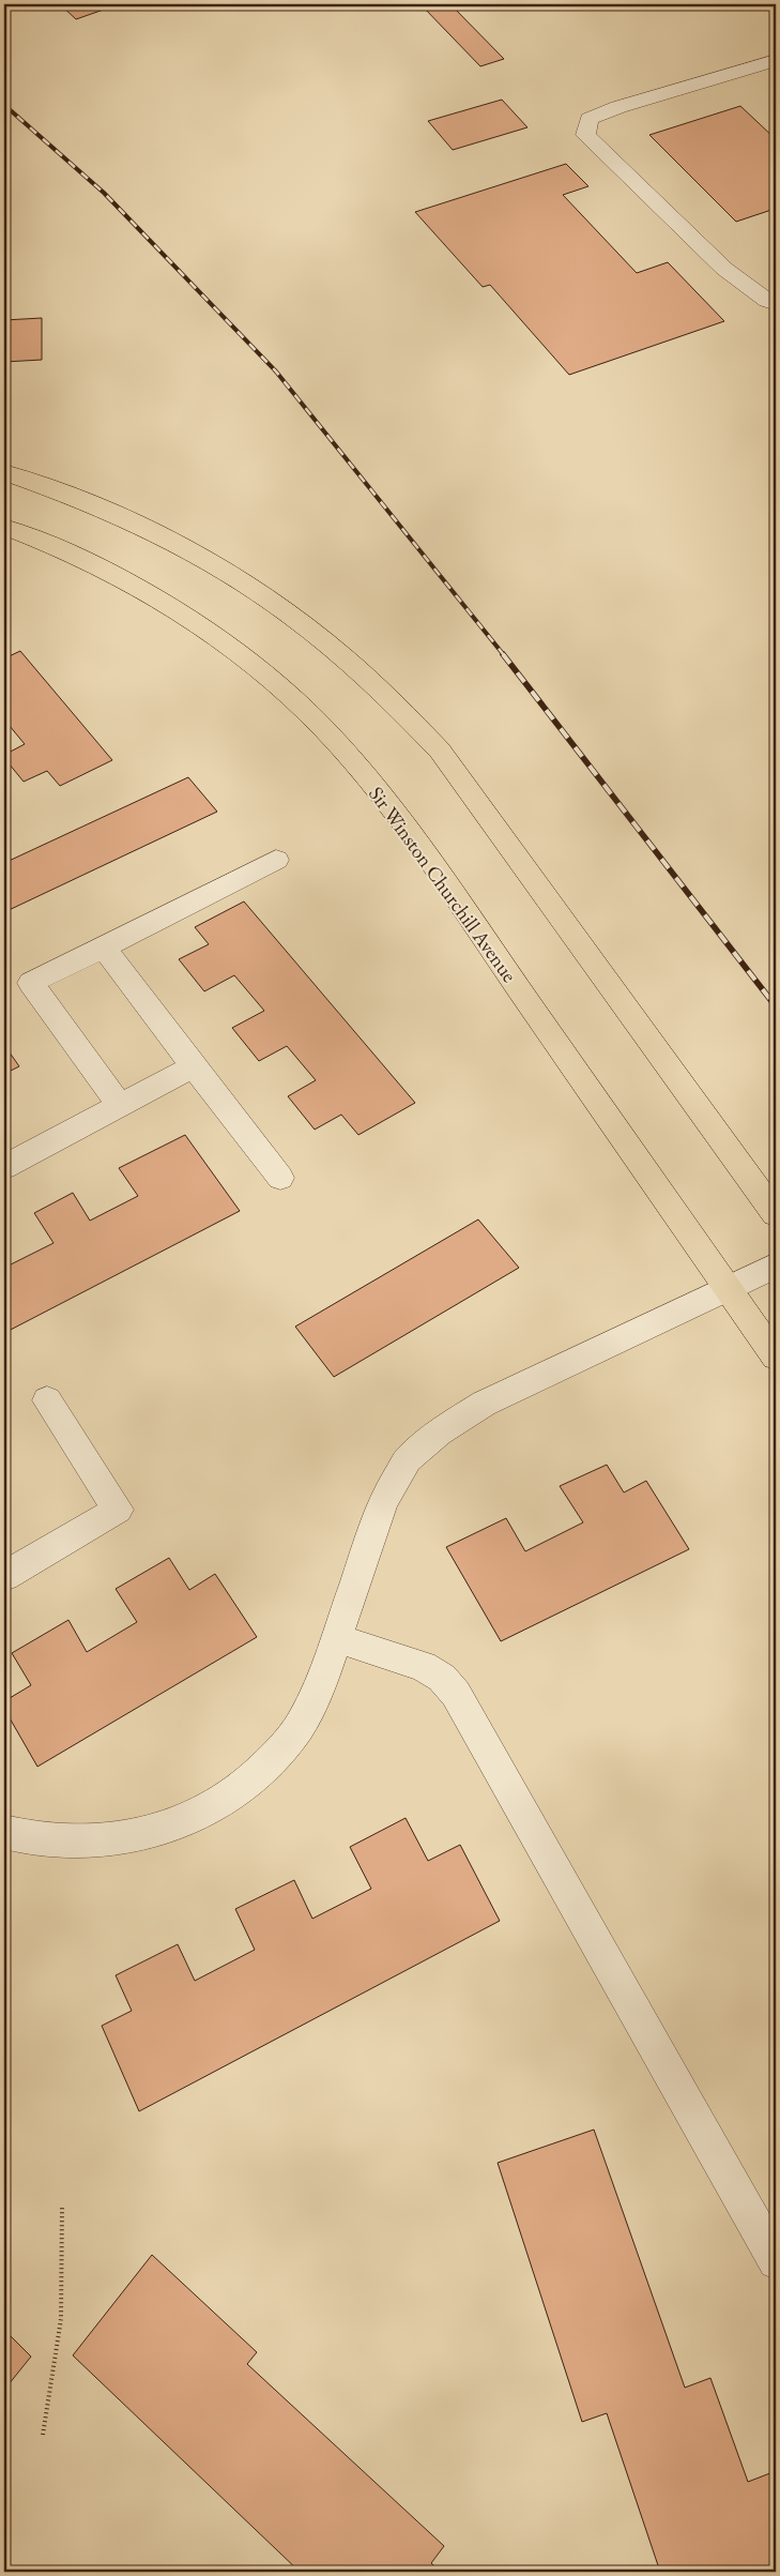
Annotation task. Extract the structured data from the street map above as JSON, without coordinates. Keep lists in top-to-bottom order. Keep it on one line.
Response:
{"streets":{"main road":["Sir Winston Churchill Avenue"]}}
